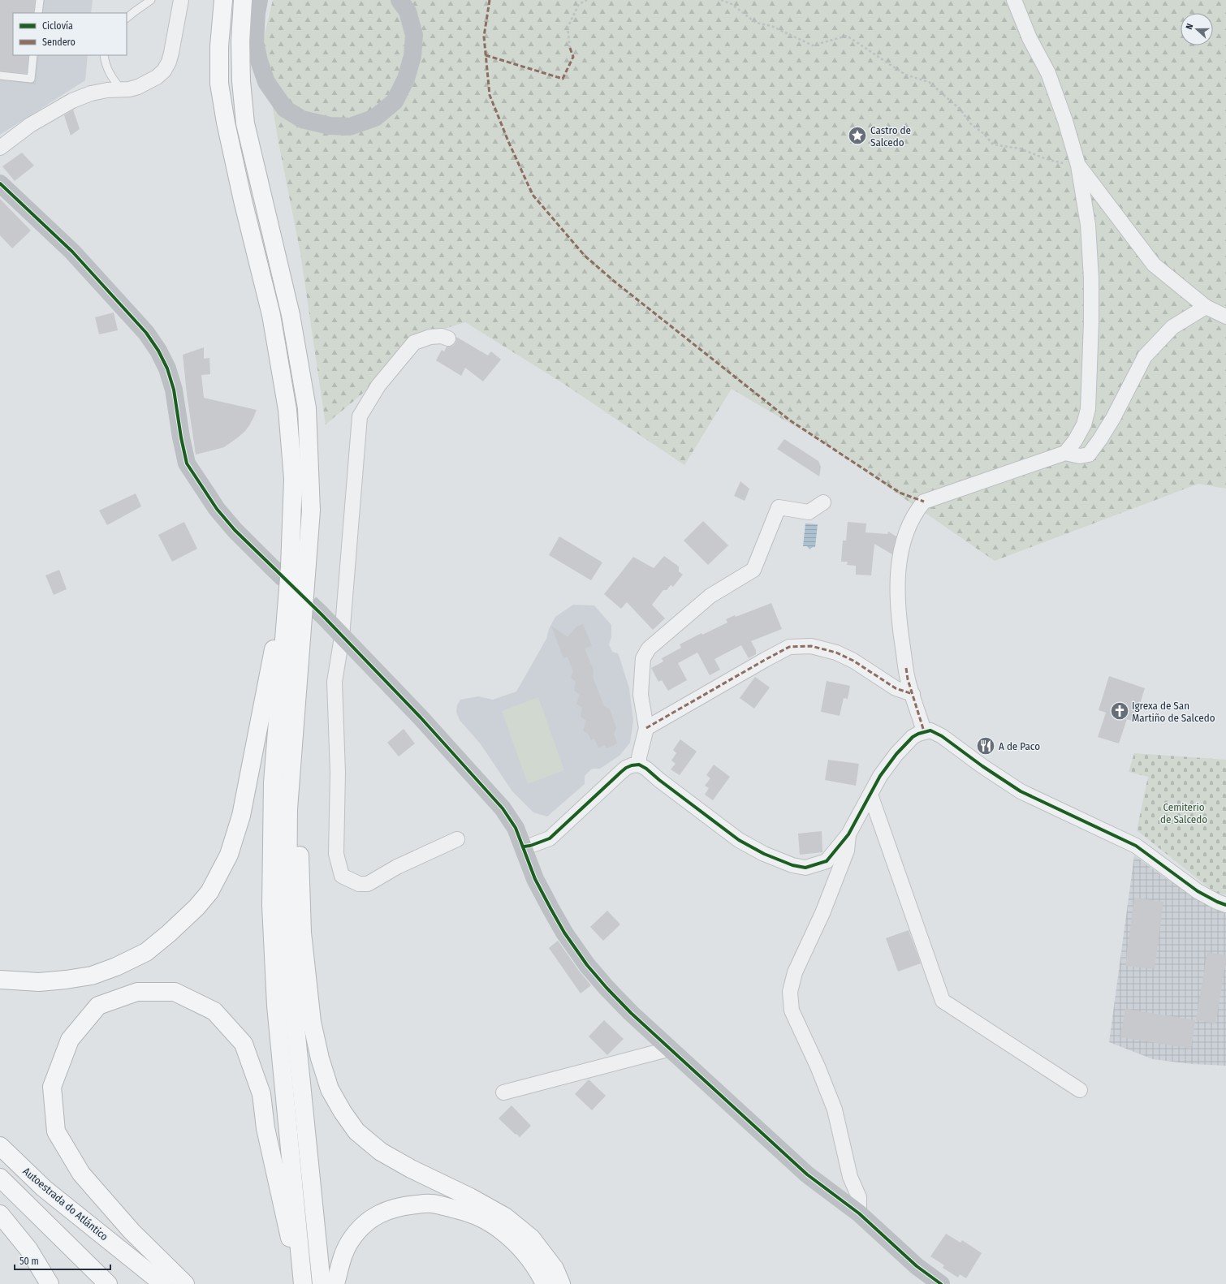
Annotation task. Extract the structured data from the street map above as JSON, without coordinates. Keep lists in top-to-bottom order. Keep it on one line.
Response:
{"streets":{"highway":["Autoestrada do Atlántico"]},"parks":["Cemiterio de Salcedo"],"places":{"place":["Castro de Salcedo"],"church":["Igrexa de San Martiño de Salcedo"],"restaurant":["A de Paco"]},"legend":["Ciclovía","Sendero"],"scale_bar":"50 m","north":"left"}
